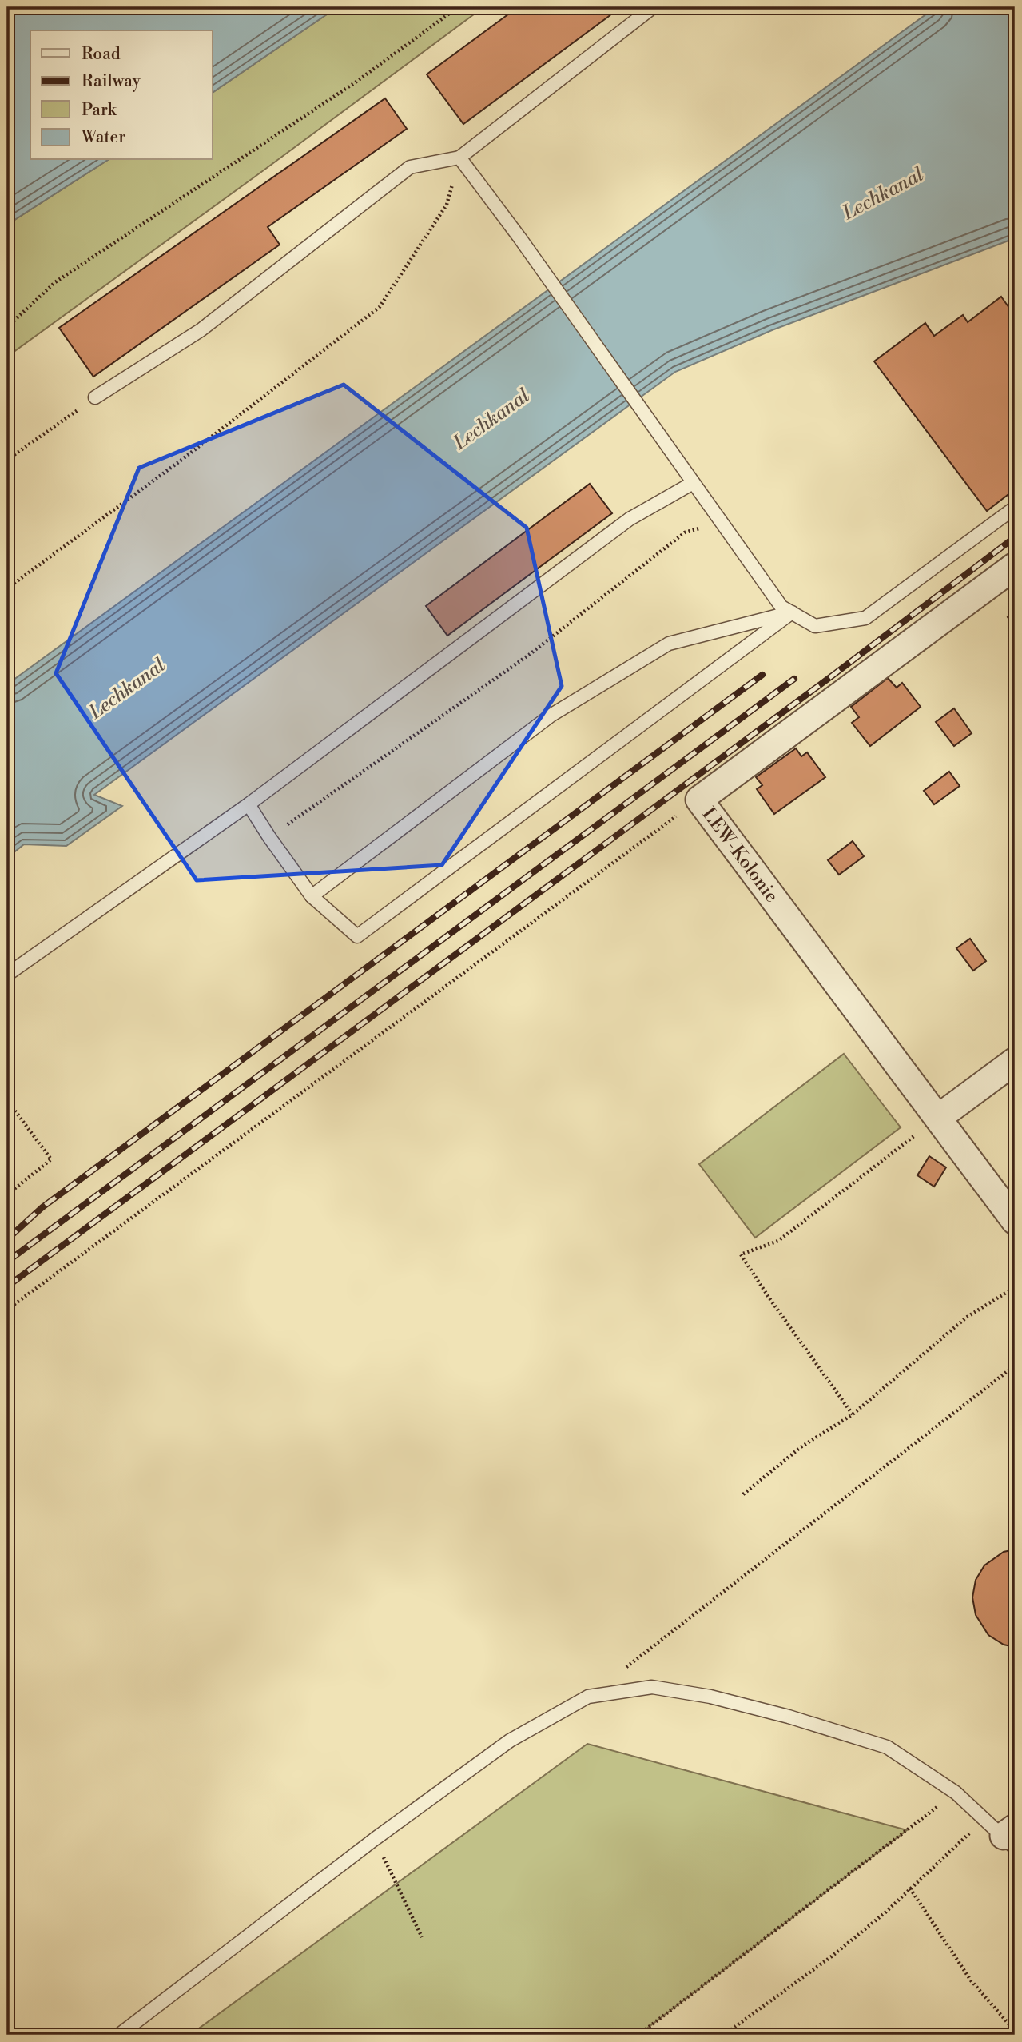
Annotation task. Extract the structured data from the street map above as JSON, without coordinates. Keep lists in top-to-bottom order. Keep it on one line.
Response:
{"streets":{"street":["LEW-Kolonie"]},"water":["Lechkanal"],"legend":["Road","Railway","Park","Water"]}
